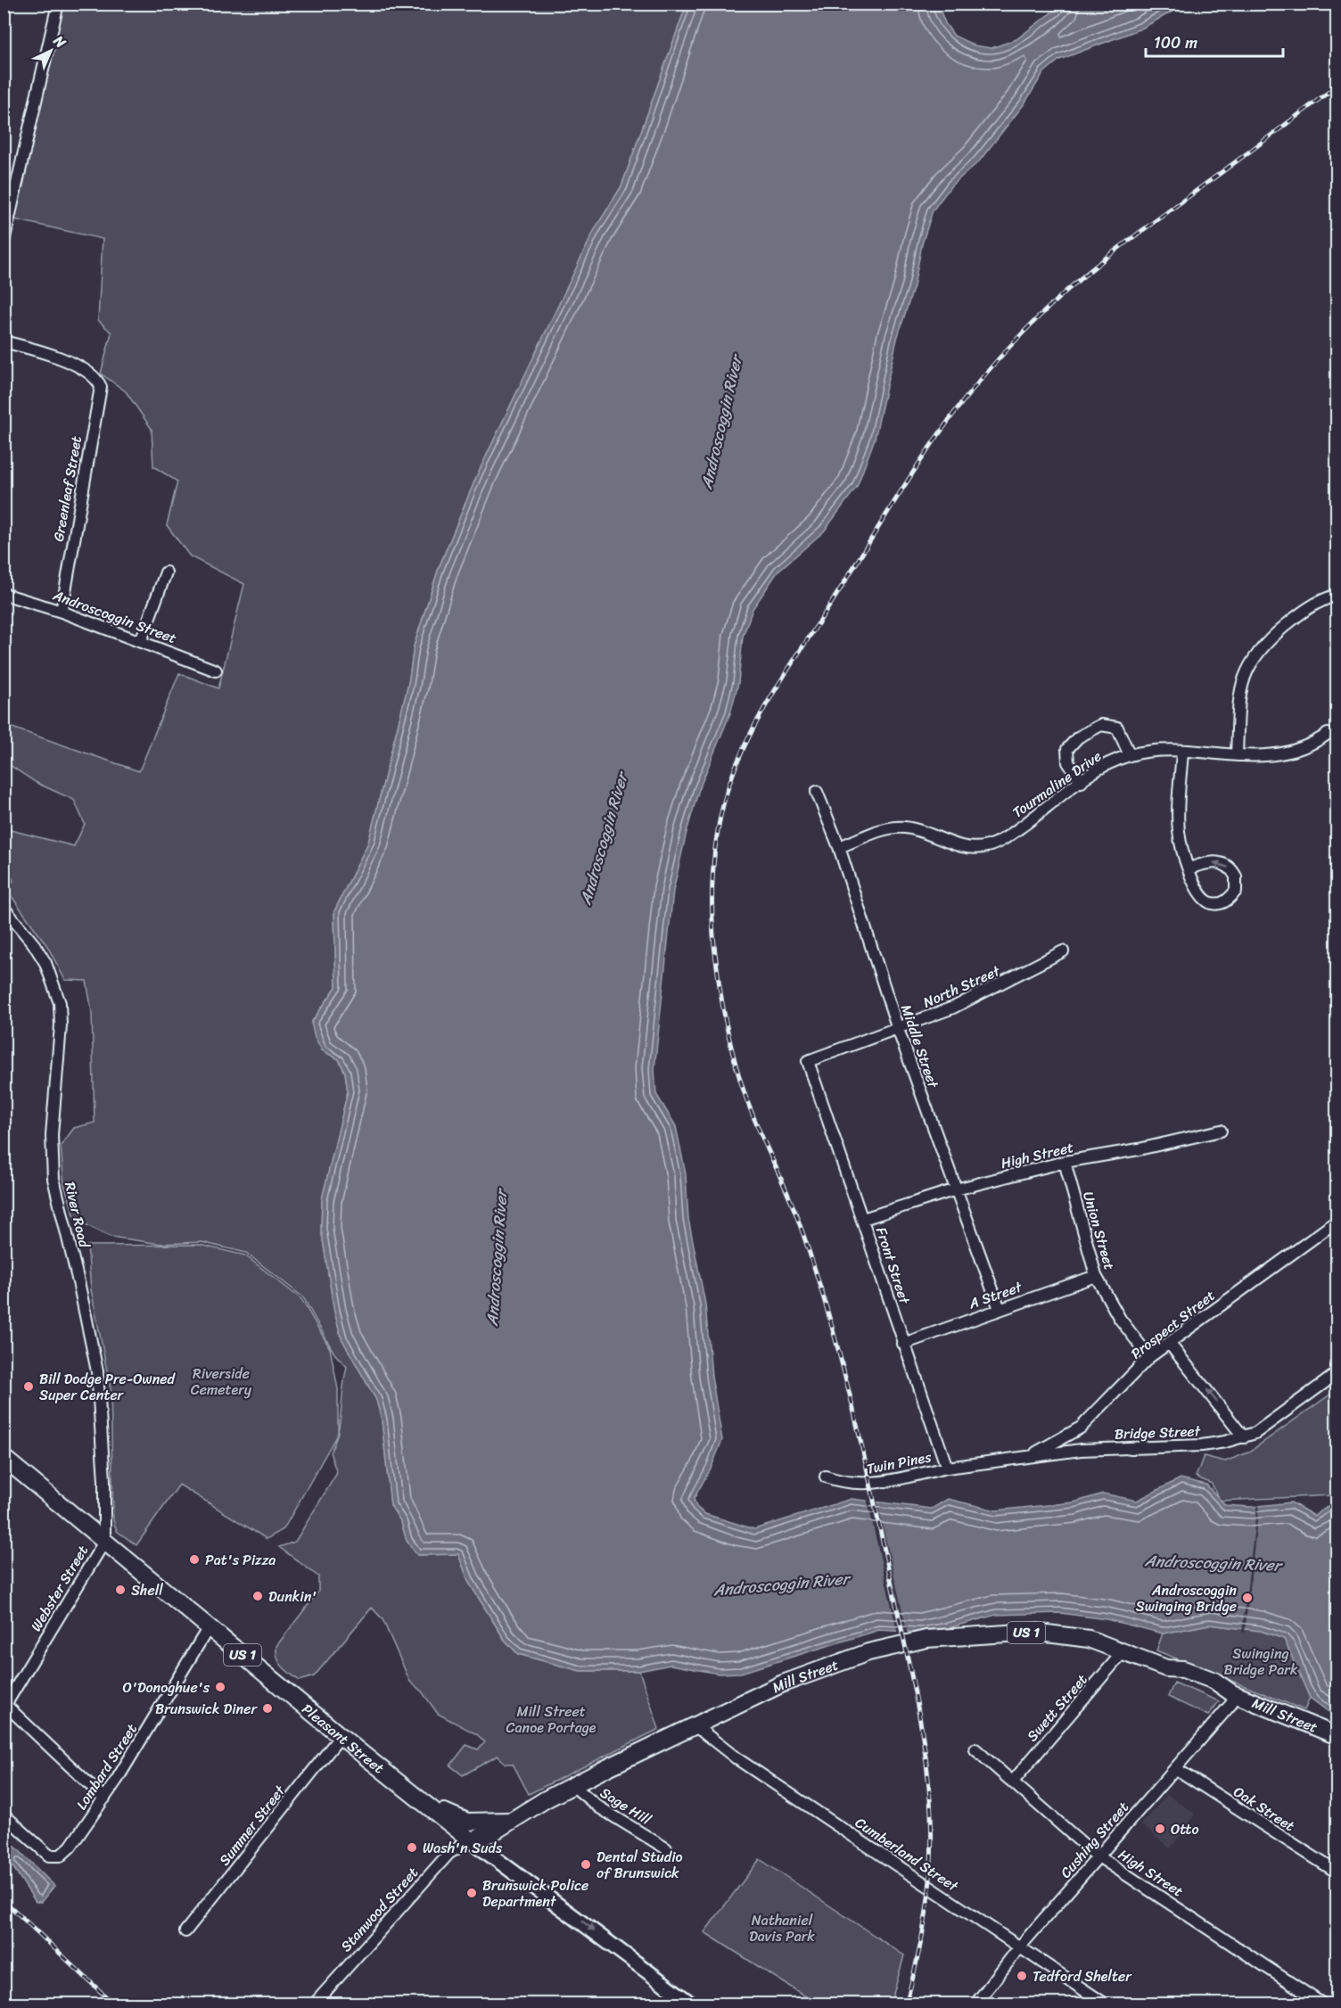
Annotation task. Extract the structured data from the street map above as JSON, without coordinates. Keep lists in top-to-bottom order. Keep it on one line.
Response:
{"streets":{"highway":["US 1","Mill Street","Pleasant Street"],"street":["Greenleaf Street","Androscoggin Street","Tourmaline Drive","North Street","Middle Street","High Street","River Road","Union Street","Front Street","A Street","Prospect Street","Bridge Street","Twin Pines","Webster Street","Swett Street","Lombard Street","Sage Hill","Oak Street","Summer Street","Cushing Street","Cumberland Street","Stanwood Street"]},"crossings":[["Greenleaf Street","Androscoggin Street"],["Tourmaline Drive","Middle Street"],["North Street","Middle Street"],["North Street","Front Street"],["Middle Street","High Street"],["Middle Street","A Street"],["High Street","Union Street"],["High Street","Front Street"],["High Street","Swett Street"],["High Street","Cushing Street"],["River Road","Webster Street"],["River Road","Pleasant Street"],["Union Street","A Street"],["Union Street","Prospect Street"],["Front Street","A Street"],["Front Street","Bridge Street"],["Front Street","Twin Pines"],["Prospect Street","Bridge Street"],["Bridge Street","Twin Pines"],["Webster Street","Pleasant Street"],["US 1","Mill Street"],["US 1","Pleasant Street"],["Mill Street","Swett Street"],["Mill Street","Pleasant Street"],["Mill Street","Sage Hill"],["Mill Street","Cushing Street"],["Mill Street","Cumberland Street"],["Mill Street","Stanwood Street"],["Pleasant Street","Lombard Street"],["Pleasant Street","Summer Street"],["Pleasant Street","Stanwood Street"],["Oak Street","Cushing Street"],["Cushing Street","Cumberland Street"]],"water":["Androscoggin River"],"parks":["Riverside Cemetery","Swinging Bridge Park","Mill Street Canoe Portage","Nathaniel Davis Park"],"places":["Bill Dodge Pre-Owned Super Center","Pat's Pizza","Shell","Dunkin'","Androscoggin Swinging Bridge","O'Donoghue's","Brunswick Diner","Otto","Wash'n Suds","Dental Studio of Brunswick","Brunswick Police Department","Tedford Shelter"],"scale_bar":"100 m","north":"top right"}
